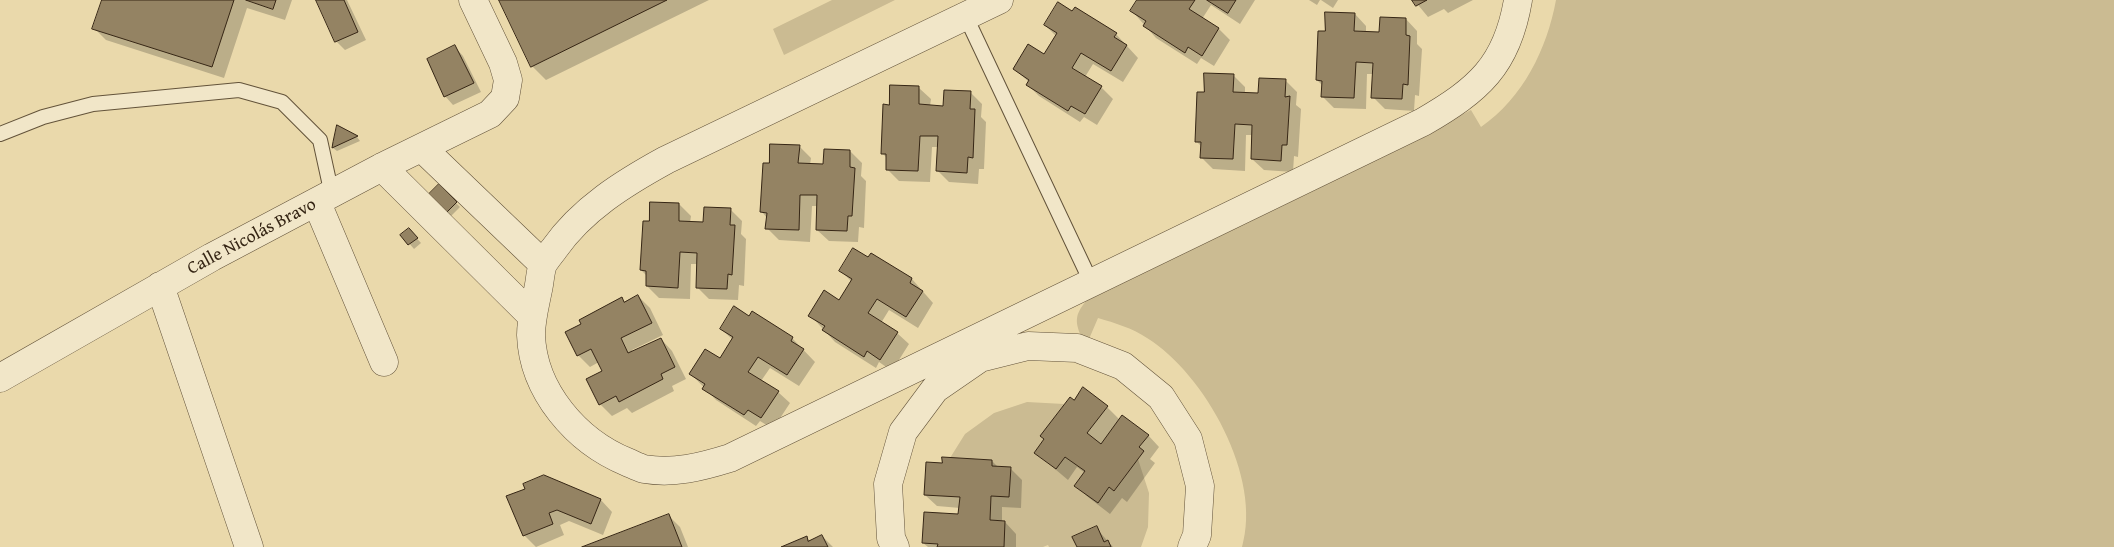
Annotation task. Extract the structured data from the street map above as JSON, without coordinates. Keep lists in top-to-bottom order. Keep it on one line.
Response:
{"streets":{"street":["Calle Nicolás Bravo"]}}
